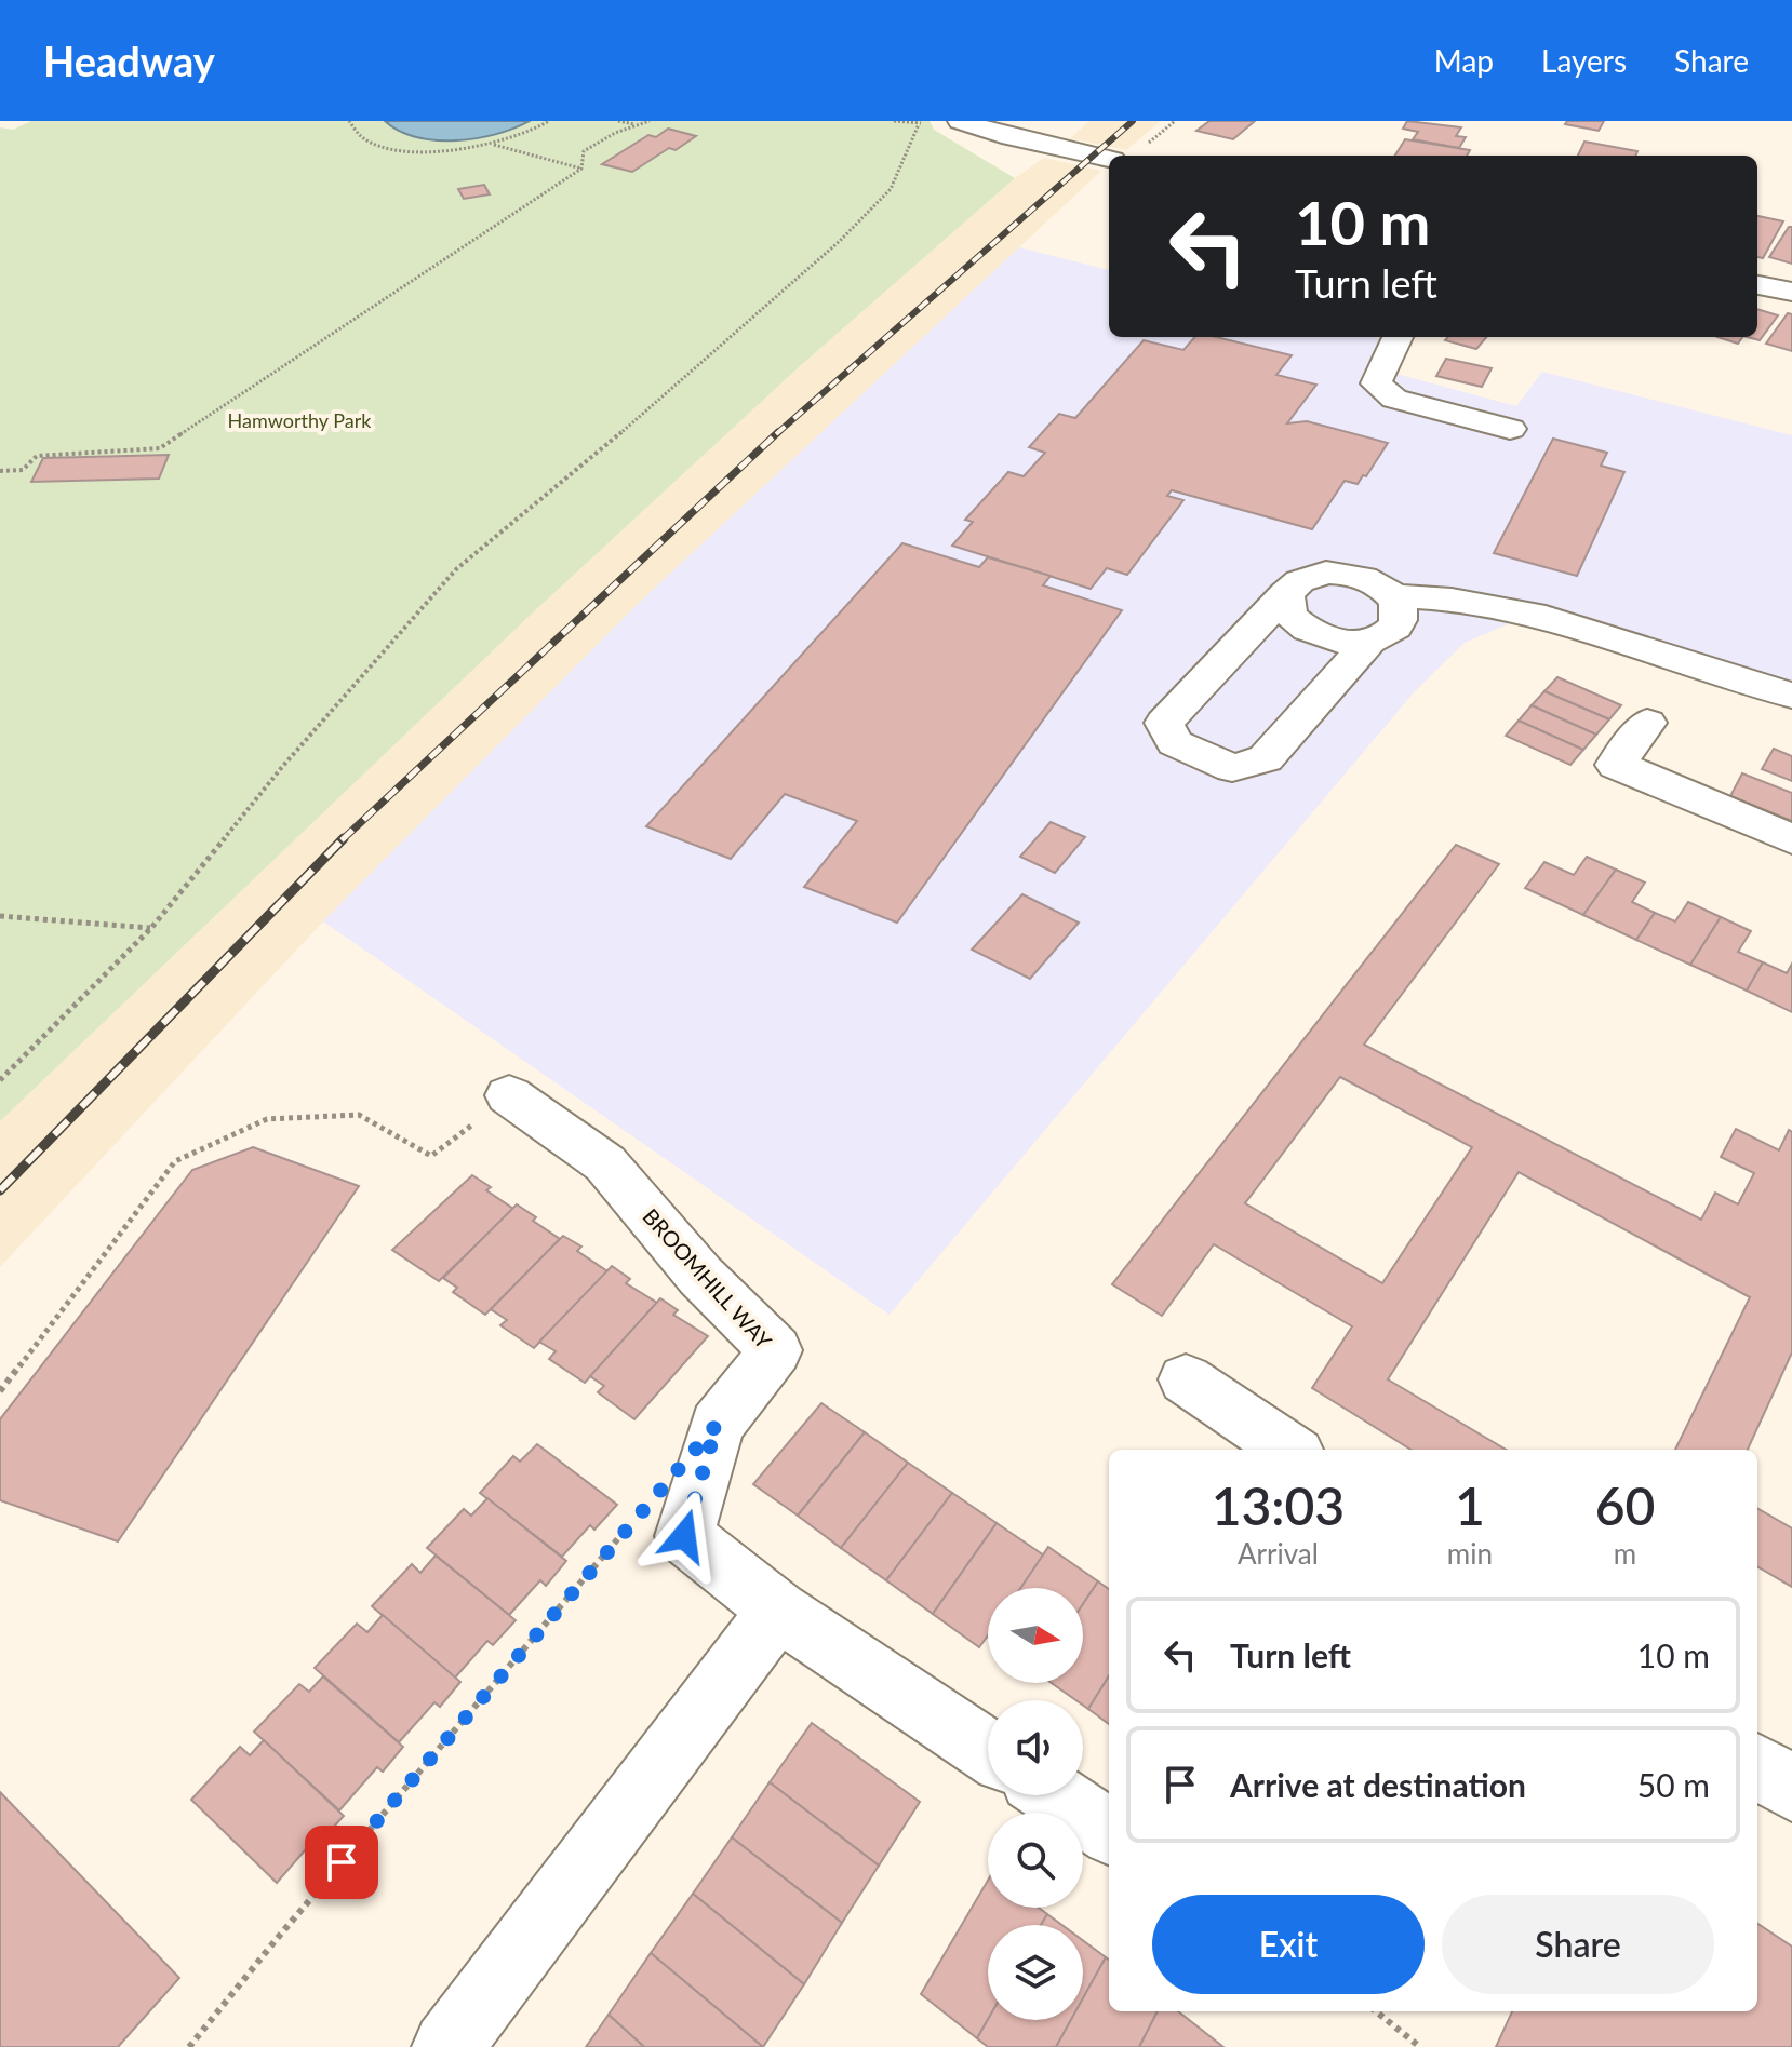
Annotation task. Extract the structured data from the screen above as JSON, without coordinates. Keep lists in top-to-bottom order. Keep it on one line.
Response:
{"streets":{"street":["BROOMHILL WAY"]},"parks":["Hamworthy Park"],"north":"right","page":{"header":"Headway","nav":["Map","Layers","Share"],"turn":["10 m","Turn left"],"eta":["13:03","Arrival","1","min","60","m"],"list":[{"name":"Turn left","value":"10 m"},{"name":"Arrive at destination","value":"50 m"}],"buttons":["Exit","Share"]}}
